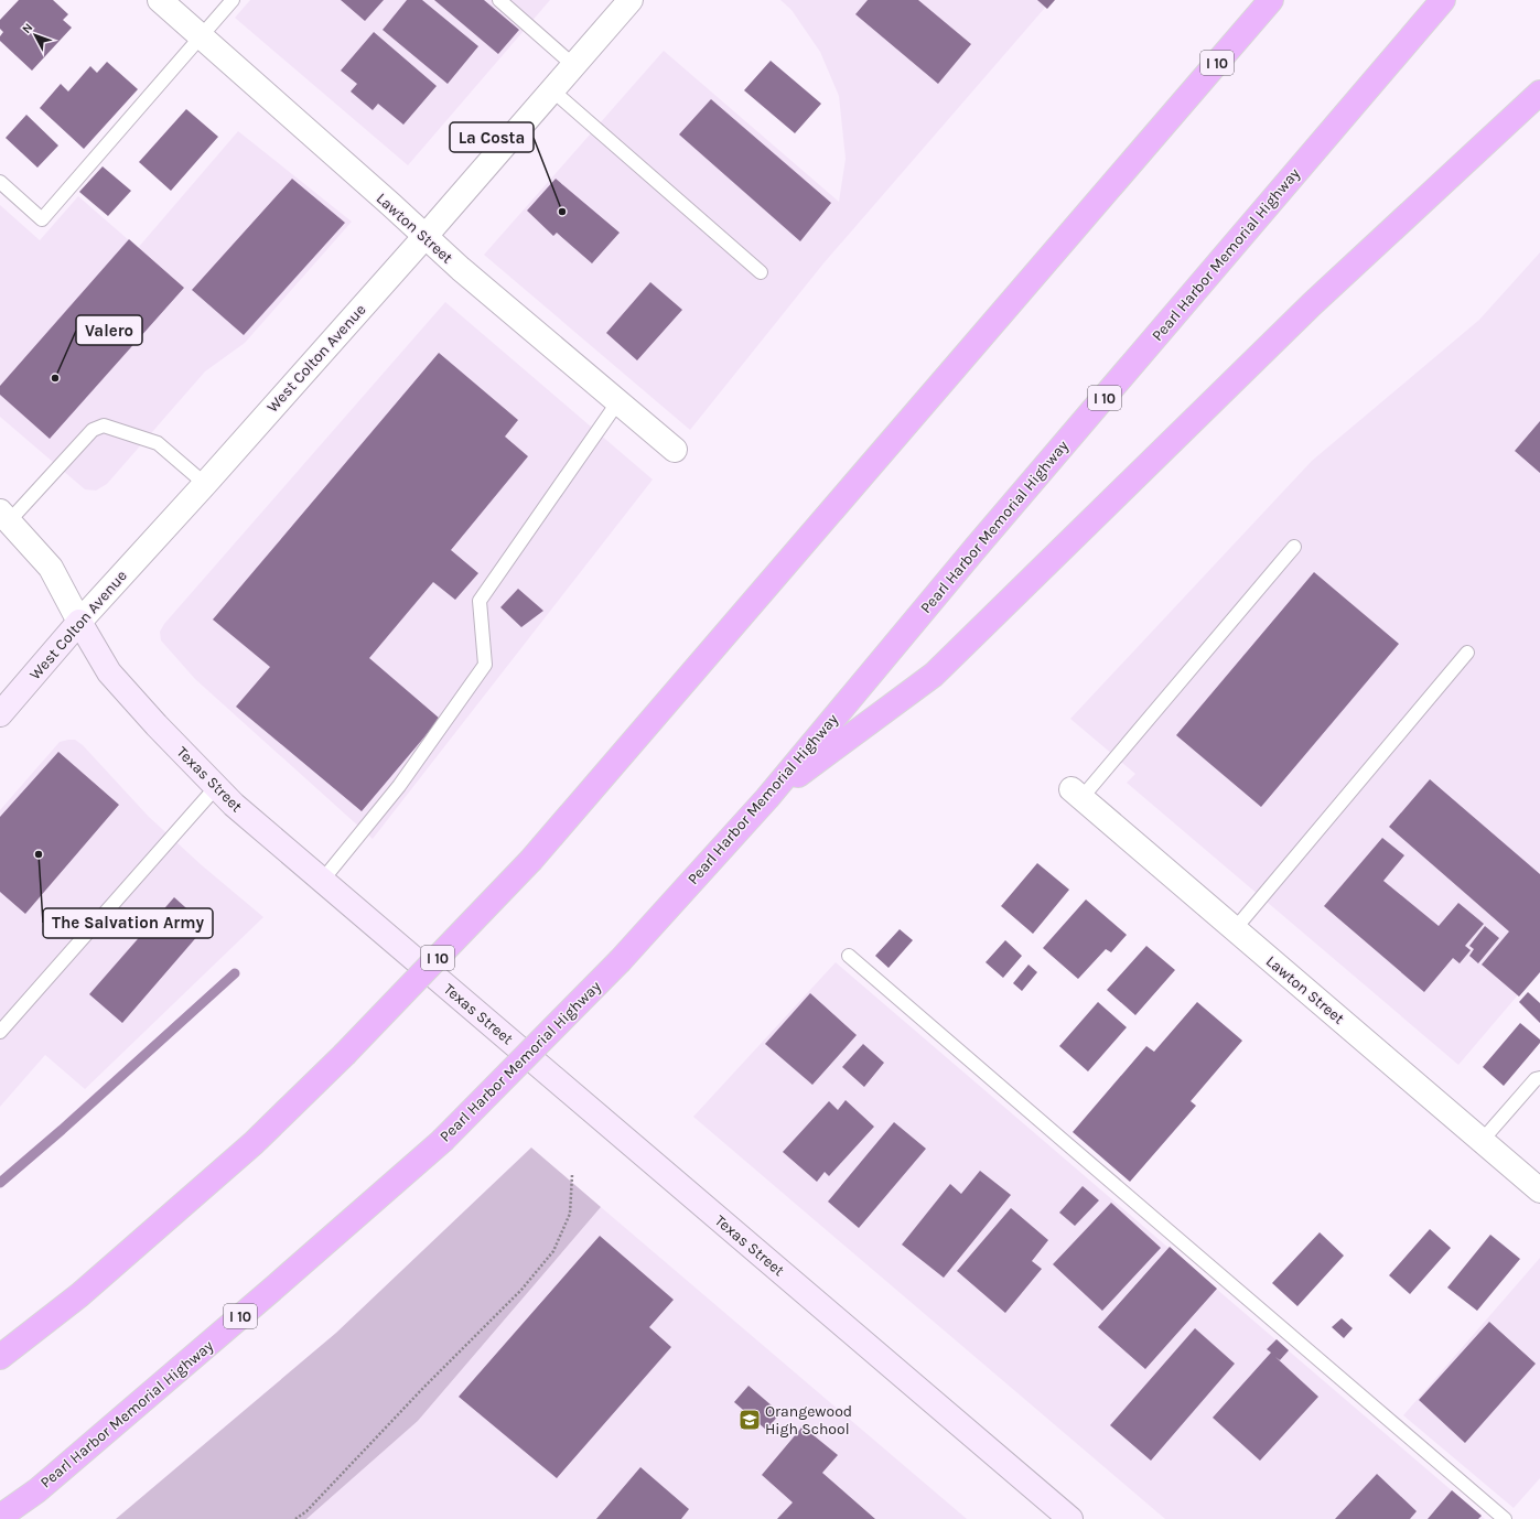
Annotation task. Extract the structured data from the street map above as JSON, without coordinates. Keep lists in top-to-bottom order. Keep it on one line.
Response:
{"streets":{"highway":["I 10","Pearl Harbor Memorial Highway"],"main road":["West Colton Avenue","Texas Street"],"street":["Lawton Street"]},"crossings":[["Lawton Street","West Colton Avenue"],["West Colton Avenue","Texas Street"]],"places":{"other":["La Costa","Valero","The Salvation Army"],"school or university":["Orangewood High School"]},"north":"top left"}
